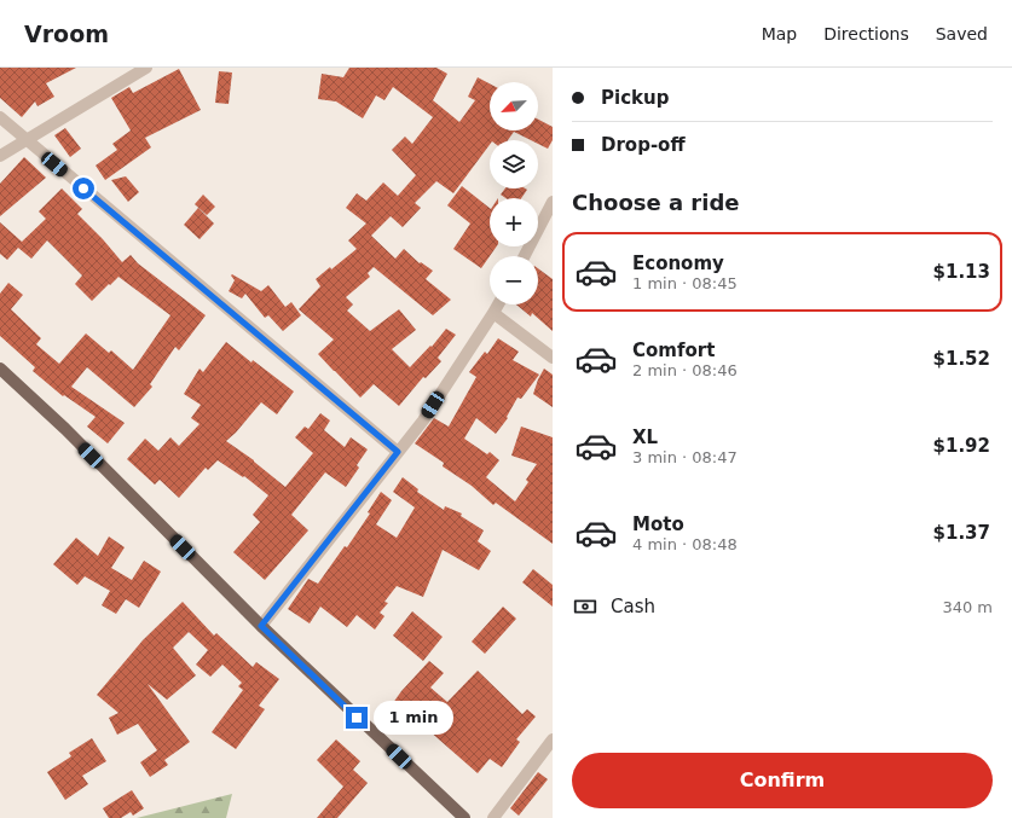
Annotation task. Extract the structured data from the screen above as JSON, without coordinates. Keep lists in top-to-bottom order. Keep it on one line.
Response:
{"north":"bottom left","page":{"header":"Vroom","nav":["Map","Directions","Saved"],"banner":["Pickup","Drop-off"],"map_buttons":["+","−"],"heading":"Choose a ride","list":[{"name":"Economy","note":"1 min · 08:45","value":"$1.13"},{"name":"Comfort","note":"2 min · 08:46","value":"$1.52"},{"name":"XL","note":"3 min · 08:47","value":"$1.92"},{"name":"Moto","note":"4 min · 08:48","value":"$1.37"}],"pay":["Cash","340 m"],"bubble":"1 min","buttons":"Confirm"}}
